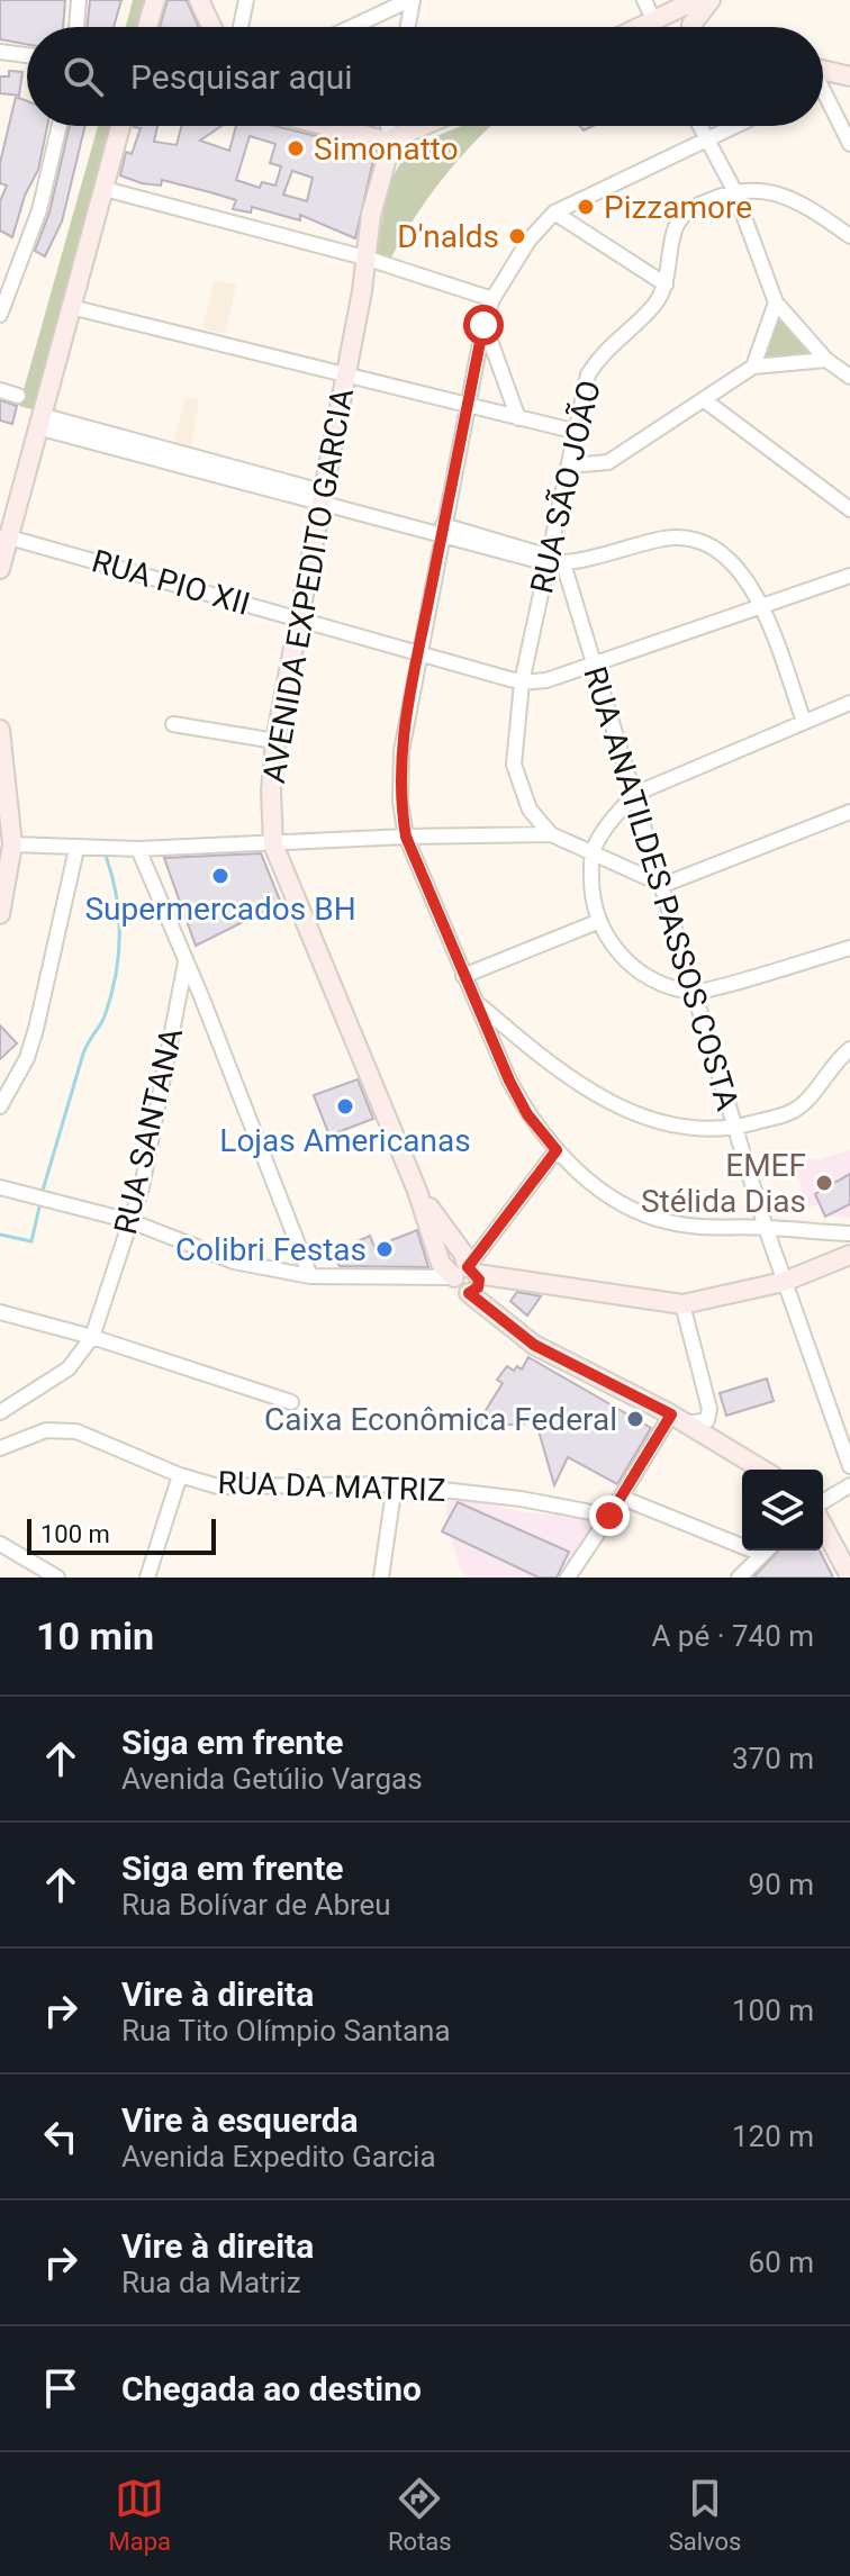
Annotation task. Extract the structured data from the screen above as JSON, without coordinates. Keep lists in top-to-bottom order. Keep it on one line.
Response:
{"streets":{"main road":["AVENIDA EXPEDITO GARCIA"],"street":["RUA SÃO JOÃO","RUA PIO XII","RUA ANATILDES PASSOS COSTA","RUA SANTANA","RUA DA MATRIZ"]},"crossings":[["RUA SÃO JOÃO","RUA PIO XII"],["RUA SÃO JOÃO","RUA ANATILDES PASSOS COSTA"],["RUA PIO XII","AVENIDA EXPEDITO GARCIA"],["RUA PIO XII","RUA ANATILDES PASSOS COSTA"]],"places":["Simonatto","Pizzamore","D'nalds","Supermercados BH","Lojas Americanas","EMEF Stélida Dias","Colibri Festas","Caixa Econômica Federal"],"scale_bar":"100 m","page":{"search":"Pesquisar aqui","scale":"100 m","heading":["10 min","A pé · 740 m"],"list":[["Siga em frente","Avenida Getúlio Vargas","370 m"],["Siga em frente","Rua Bolívar de Abreu","90 m"],["Vire à direita","Rua Tito Olímpio Santana","100 m"],["Vire à esquerda","Avenida Expedito Garcia","120 m"],["Vire à direita","Rua da Matriz","60 m"],"Chegada ao destino"],"nav":["Mapa","Rotas","Salvos"]}}
